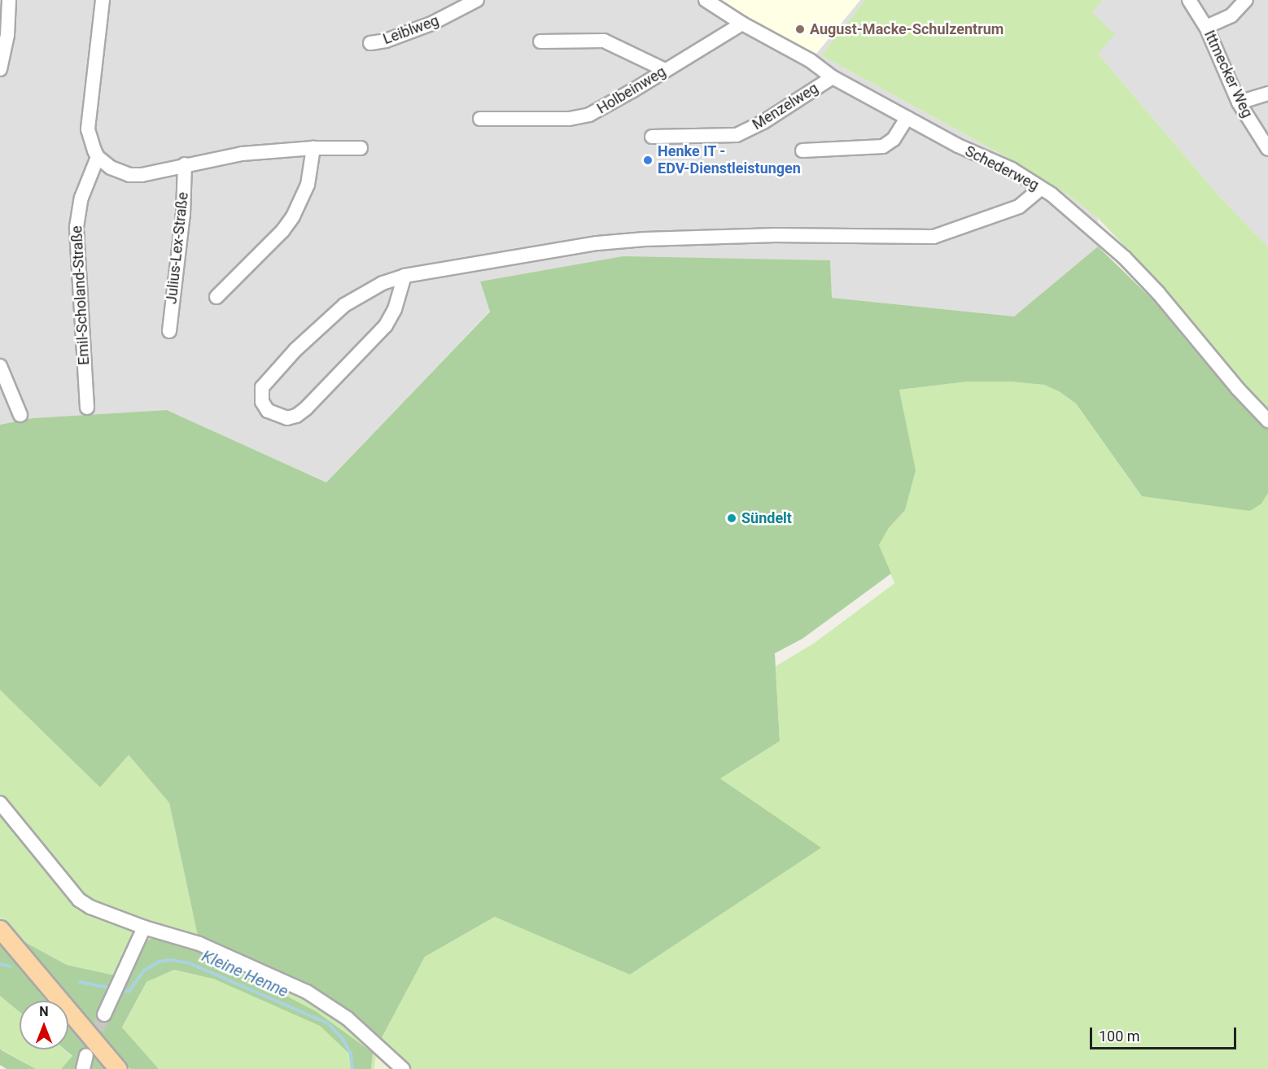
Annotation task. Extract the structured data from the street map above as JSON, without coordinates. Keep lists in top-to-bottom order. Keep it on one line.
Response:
{"streets":{"street":["Leiblweg","Ittmecker Weg","Holbeinweg","Menzelweg","Schederweg","Julius-Lex-Straße","Emil-Scholand-Straße"]},"crossings":[["Holbeinweg","Schederweg"],["Menzelweg","Schederweg"]],"water":["Kleine Henne"],"places":["August-Macke-Schulzentrum","Henke IT - EDV-Dienstleistungen","Sündelt"],"scale_bar":"100 m","north":"top"}
